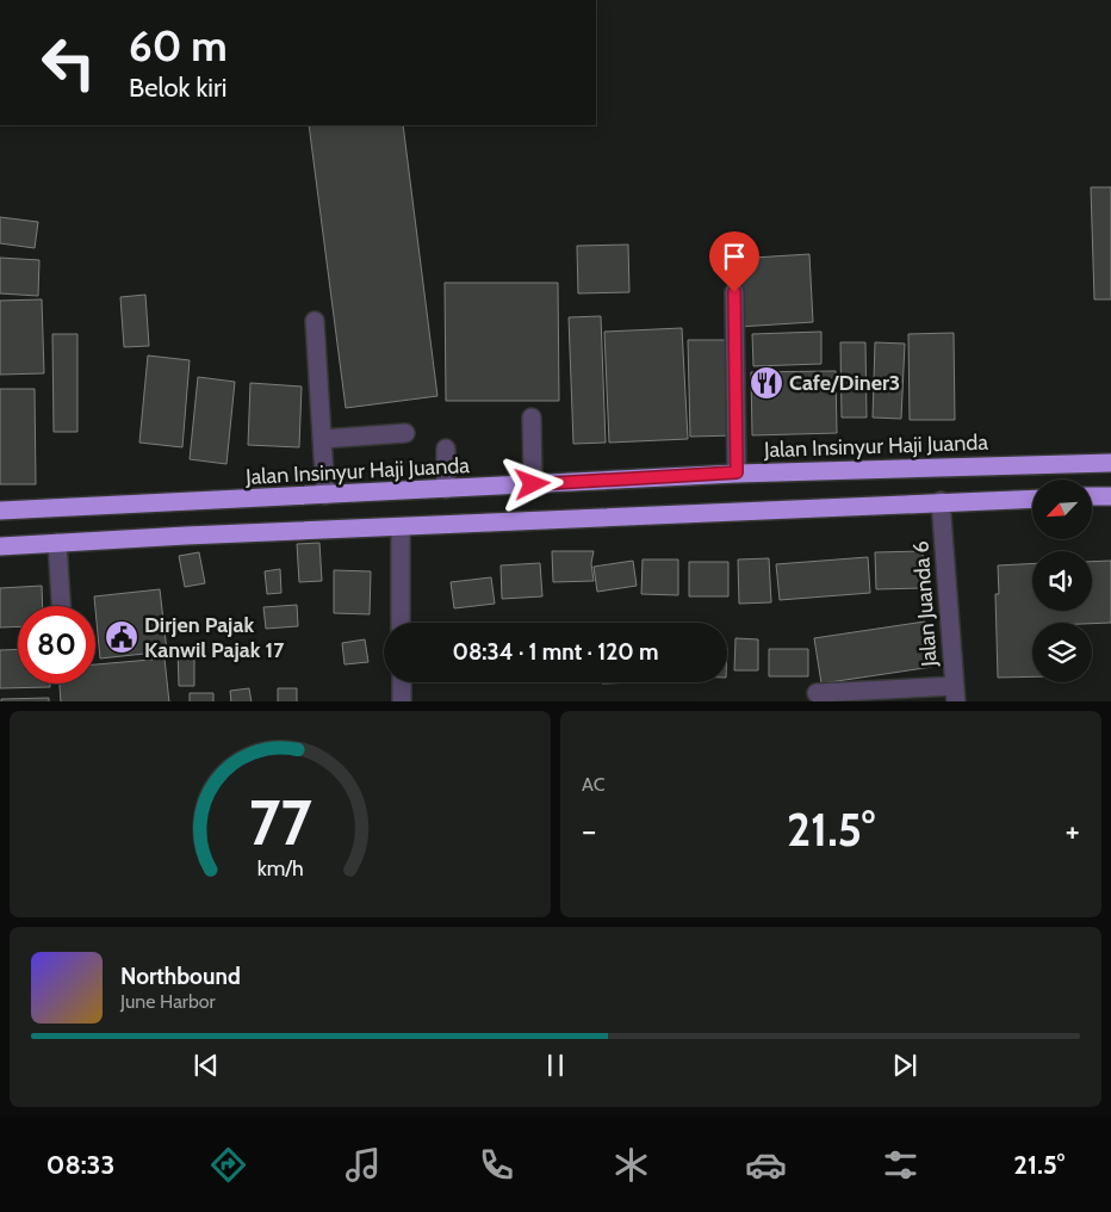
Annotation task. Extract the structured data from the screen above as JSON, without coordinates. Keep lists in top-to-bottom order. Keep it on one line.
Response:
{"streets":{"highway":["Jalan Insinyur Haji Juanda"],"street":["Jalan Juanda 6"]},"places":{"restaurant":["Cafe/Diner3"],"public building":["Dirjen Pajak Kanwil Pajak 17"]},"north":"bottom left","page":{"turn":["60 m","Belok kiri"],"limit":"80","trip":"08:34 · 1 mnt · 120 m","tile":"AC","heat":["−","21.5°","+"],"song":["Northbound","June Harbor"],"tabs":["08:33","21.5°"],"gauge":["77","km/h"]}}
